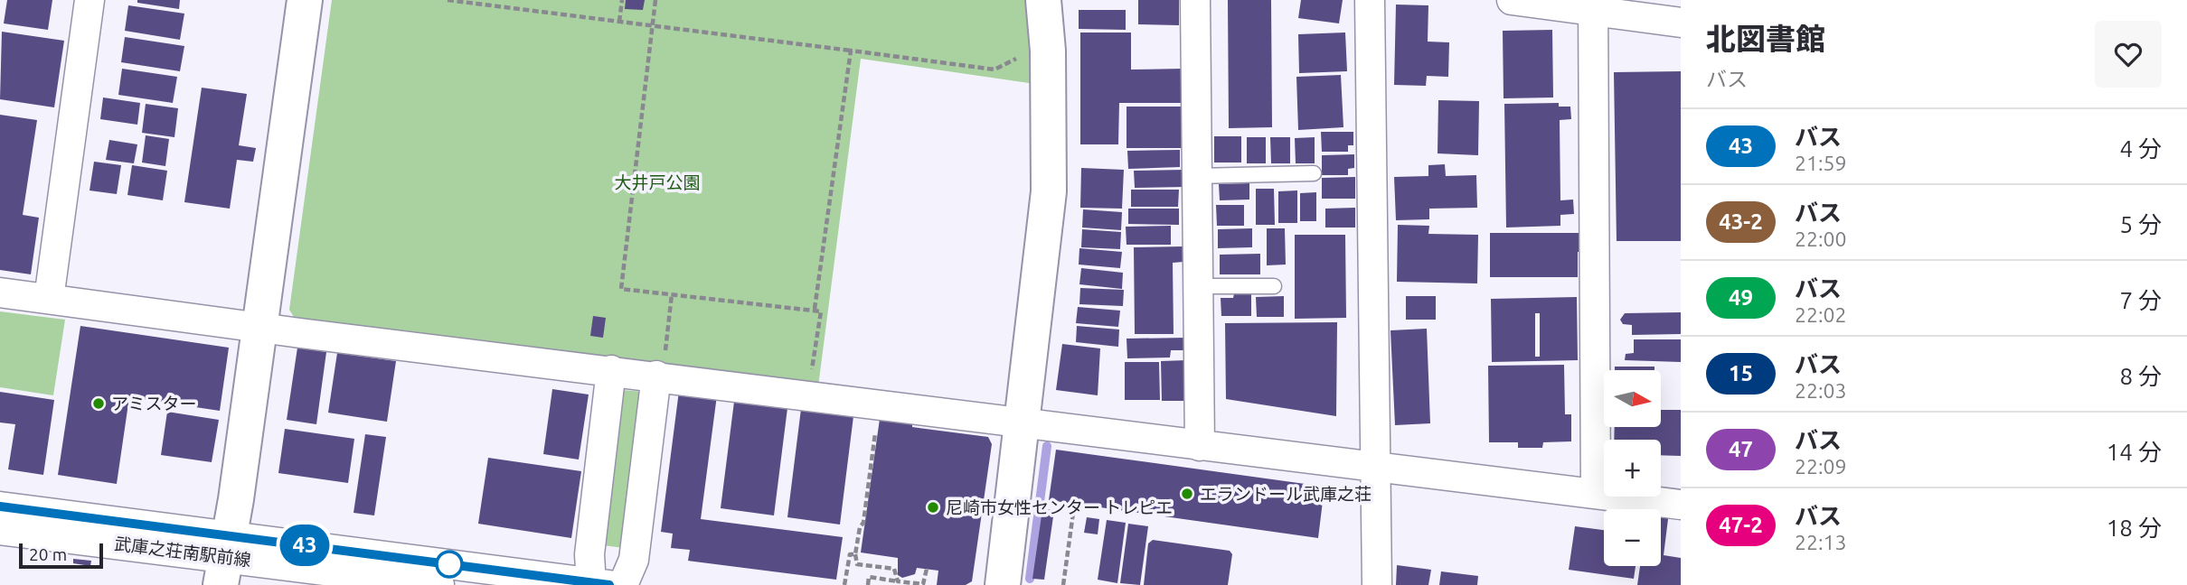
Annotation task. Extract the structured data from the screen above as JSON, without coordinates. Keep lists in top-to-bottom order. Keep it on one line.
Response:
{"streets":{"street":["武庫之荘南駅前線"]},"parks":["大井戸公園"],"places":["アミスター","エランドール武庫之荘","尼崎市女性センター トレピエ"],"lines":["bus line 43"],"scale_bar":"20 m","north":"right","page":{"on_map":"43","heading":["北図書館","バス"],"list":[{"mark":"43","name":"バス","note":"21:59","value":"4 分"},{"mark":"43-2","name":"バス","note":"22:00","value":"5 分"},{"mark":"49","name":"バス","note":"22:02","value":"7 分"},{"mark":"15","name":"バス","note":"22:03","value":"8 分"},{"mark":"47","name":"バス","note":"22:09","value":"14 分"},{"mark":"47-2","name":"バス","note":"22:13","value":"18 分"}],"map_buttons":["+","−"],"scale":"20 m"}}
